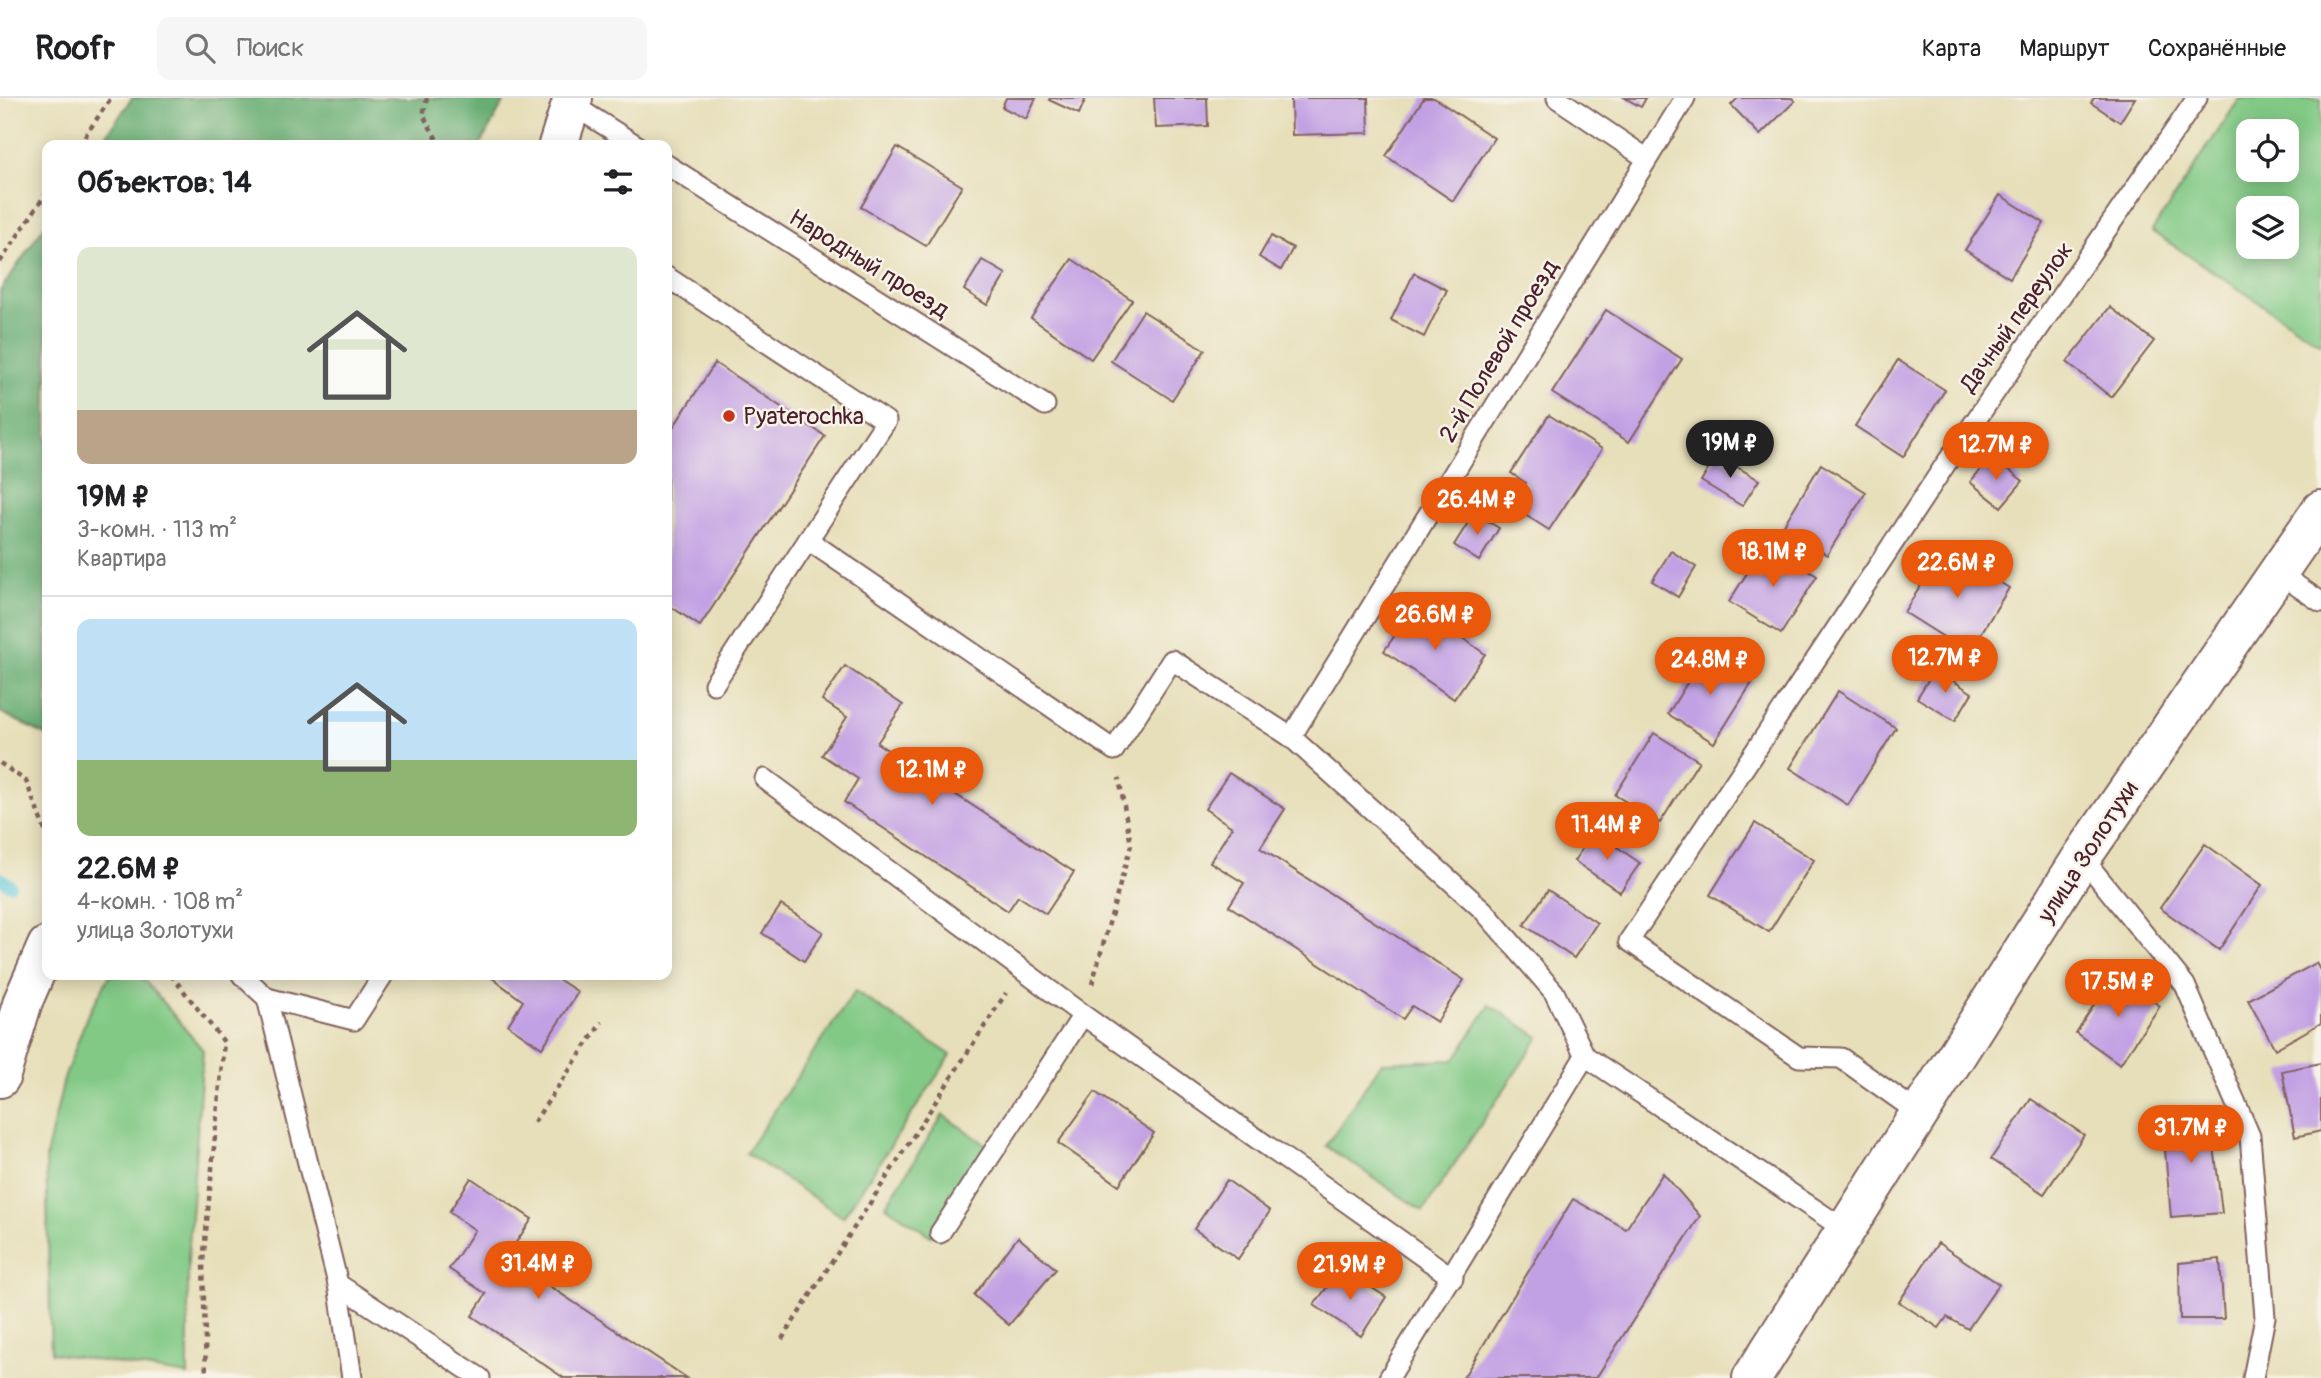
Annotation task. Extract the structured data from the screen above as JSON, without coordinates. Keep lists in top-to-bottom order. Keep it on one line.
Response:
{"streets":{"street":["улица Золотухи"],"lane":["Народный проезд","Дачный переулок","2-й Полевой проезд"]},"crossings":[["Дачный переулок","улица Золотухи"]],"places":["Pyaterochka"],"page":{"header":"Roofr","search":"Поиск","nav":["Карта","Маршрут","Сохранённые"],"heading":"Объектов: 14","list":[{"name":"19M ₽","note":"3-комн. · 113 m² · Квартира"},{"name":"22.6M ₽","note":"4-комн. · 108 m² · улица Золотухи"}],"price":["19M ₽","12.7M ₽","26.4M ₽","18.1M ₽","22.6M ₽","26.6M ₽","12.7M ₽","24.8M ₽","12.1M ₽","11.4M ₽","17.5M ₽","31.7M ₽","31.4M ₽","21.9M ₽"]}}
